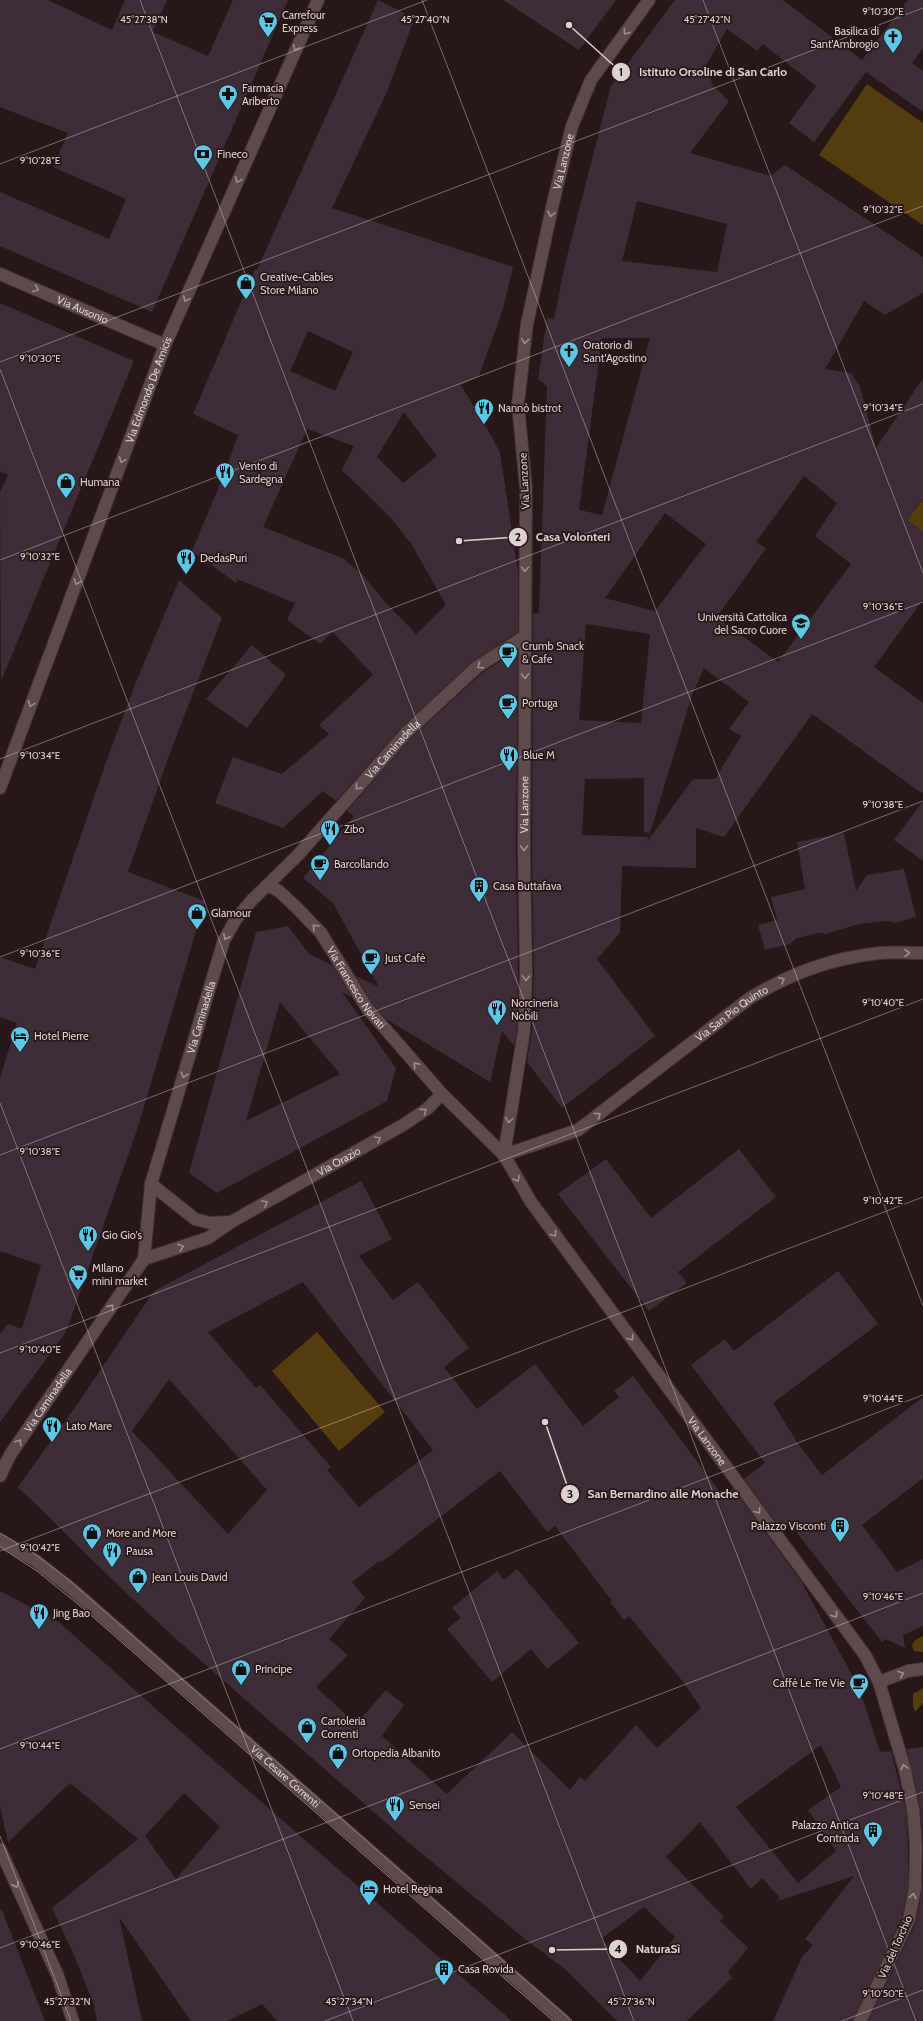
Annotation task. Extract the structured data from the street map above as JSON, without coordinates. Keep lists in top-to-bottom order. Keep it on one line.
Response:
{"streets":{"street":["Via Lanzone","Via Ausonio","Via Edmondo De Amicis","Via Caminadella","Via Francesco Novati","Via San Pio Quinto","Via Orazio","Via Cesare Correnti","Via del Torchio"]},"crossings":[["Via Lanzone","Via Caminadella"],["Via Lanzone","Via Francesco Novati"],["Via Lanzone","Via San Pio Quinto"],["Via Lanzone","Via del Torchio"],["Via Ausonio","Via Edmondo De Amicis"],["Via Caminadella","Via Francesco Novati"],["Via Caminadella","Via Orazio"],["Via Francesco Novati","Via San Pio Quinto"],["Via Francesco Novati","Via Orazio"]],"one_way":["Via Lanzone","Via Ausonio","Via Edmondo De Amicis","Via Francesco Novati","Via San Pio Quinto","Via Orazio","Via del Torchio"],"places":{"other":["Istituto Orsoline di San Carlo","Casa Volonteri","San Bernardino alle Monache","NaturaSì"],"supermarket":["Carrefour Express","MIlano mini market"],"church":["Basilica di Sant'Ambrogio","Oratorio di Sant'Agostino"],"pharmacy":["Farmacia Ariberto"],"bank":["Fineco"],"shop":["Creative-Cables Store Milano","Humana","Glamour","More and More","Jean Louis David","Principe","Cartoleria Correnti","Ortopedia Albanito"],"restaurant":["Nannò bistrot","Vento di Sardegna","DedasPuri","Blue M","Zibo","Norcineria Nobili","Gio Gio's","Lato Mare","Pausa","Jing Bao","Sensei"],"school or university":["Università Cattolica del Sacro Cuore"],"cafe":["Crumb Snack & Cafe","Portuga","Barcollando","Just Cafè","Caffè Le Tre Vie"],"building":["Casa Buttafava","Palazzo Visconti","Palazzo Antica Contrada","Casa Rovida"],"hotel":["Hotel Pierre","Hotel Regina"]},"coordinates":["9°10'30\"E","45°27'38\"N","45°27'40\"N","45°27'42\"N","9°10'28\"E","9°10'32\"E","9°10'34\"E","9°10'36\"E","9°10'38\"E","9°10'40\"E","9°10'42\"E","9°10'44\"E","9°10'46\"E","9°10'48\"E","9°10'50\"E","45°27'32\"N","45°27'34\"N","45°27'36\"N"]}
